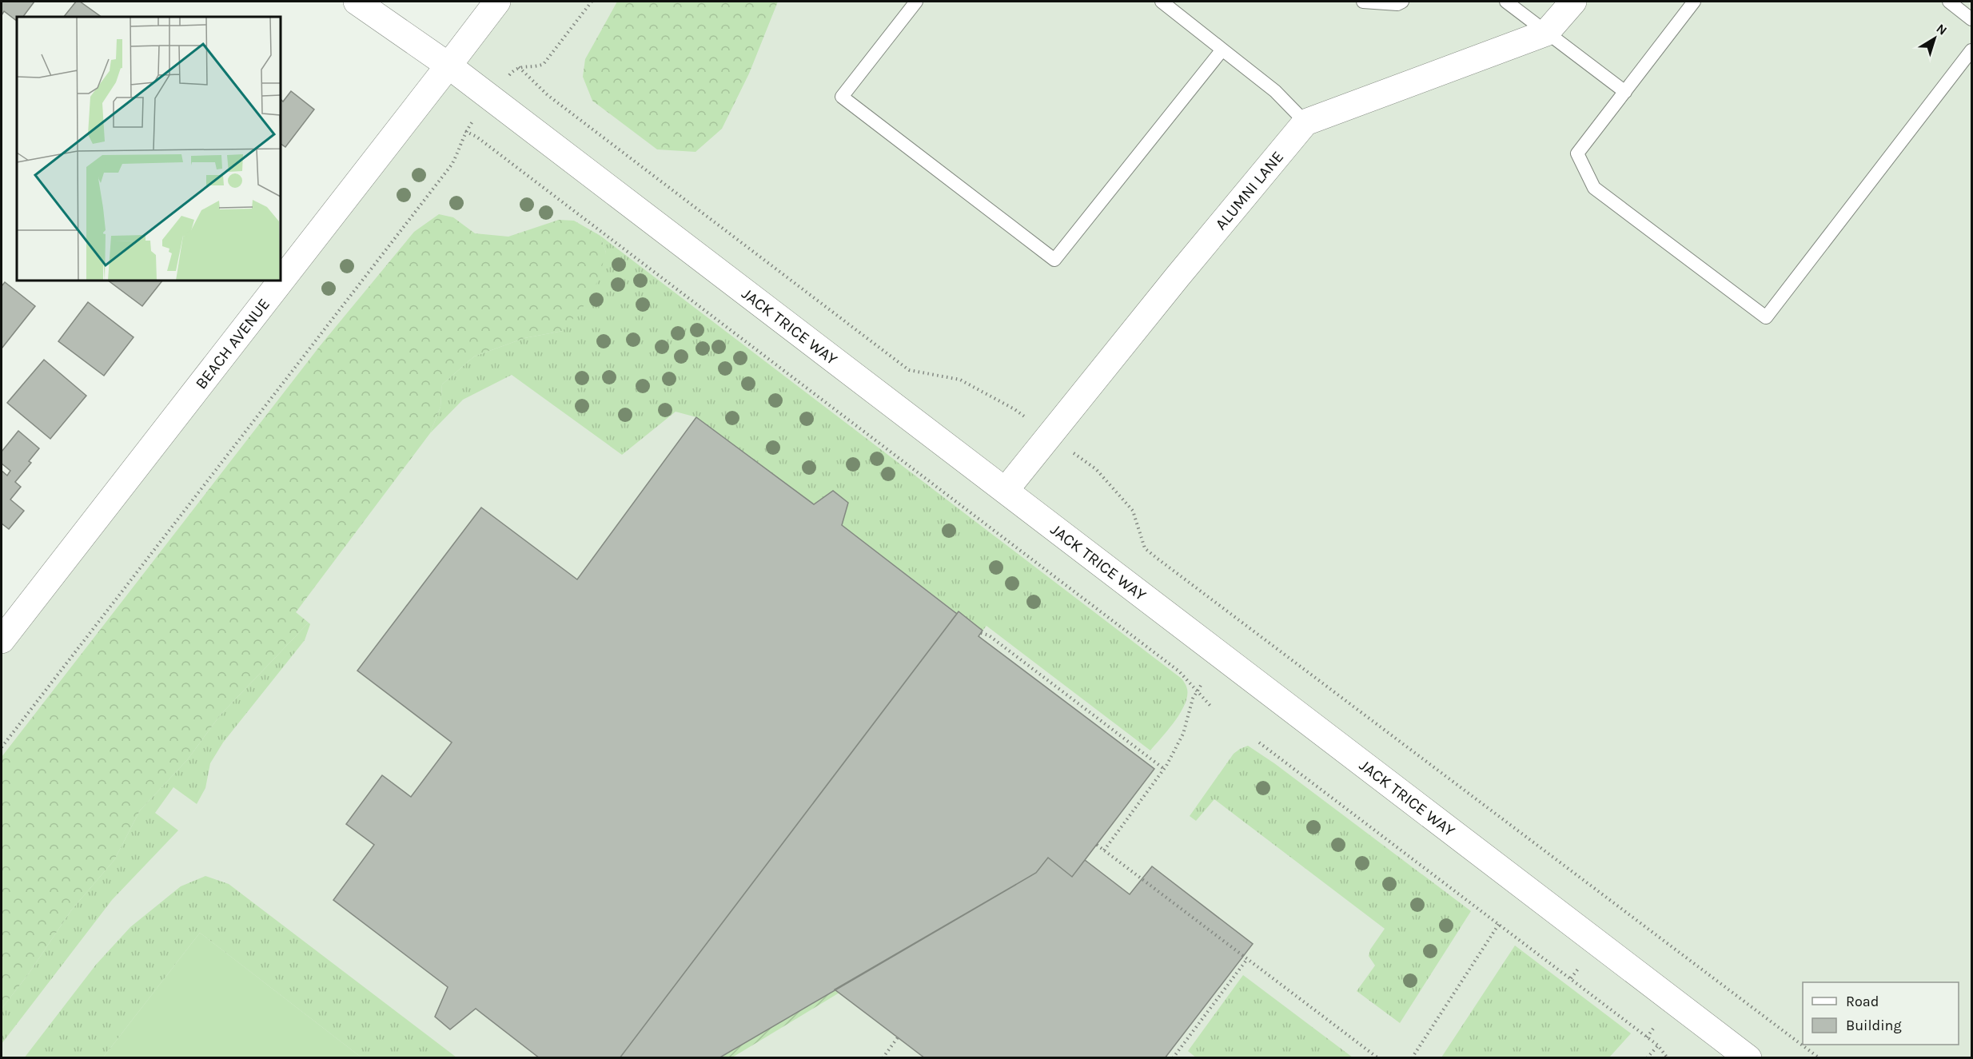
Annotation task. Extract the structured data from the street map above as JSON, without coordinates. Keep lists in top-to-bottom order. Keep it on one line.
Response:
{"streets":{"street":["ALUMNI LANE","JACK TRICE WAY","BEACH AVENUE"]},"crossings":[["ALUMNI LANE","JACK TRICE WAY"],["JACK TRICE WAY","BEACH AVENUE"]],"legend":["Road","Building"],"north":"top right"}
